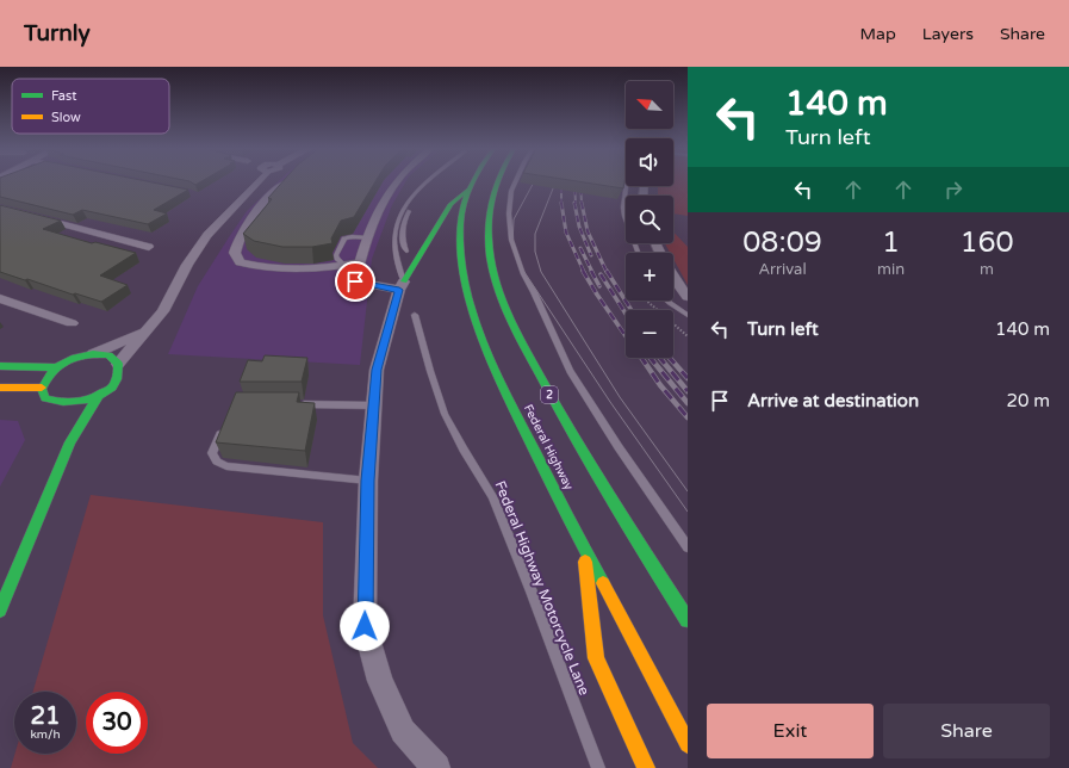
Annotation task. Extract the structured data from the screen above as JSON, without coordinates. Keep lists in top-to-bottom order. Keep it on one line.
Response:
{"streets":{"main road":["2","Federal Highway"],"lane":["Federal Highway Motorcycle Lane"]},"legend":["Fast","Slow"],"north":"top left","page":{"header":"Turnly","nav":["Map","Layers","Share"],"turn":["140 m","Turn left"],"map_buttons":["+","−"],"eta":["08:09","Arrival","1","min","160","m"],"list":[{"name":"Turn left","value":"140 m"},{"name":"Arrive at destination","value":"20 m"}],"speed":"21 km/h","limit":"30","buttons":["Exit","Share"]}}
